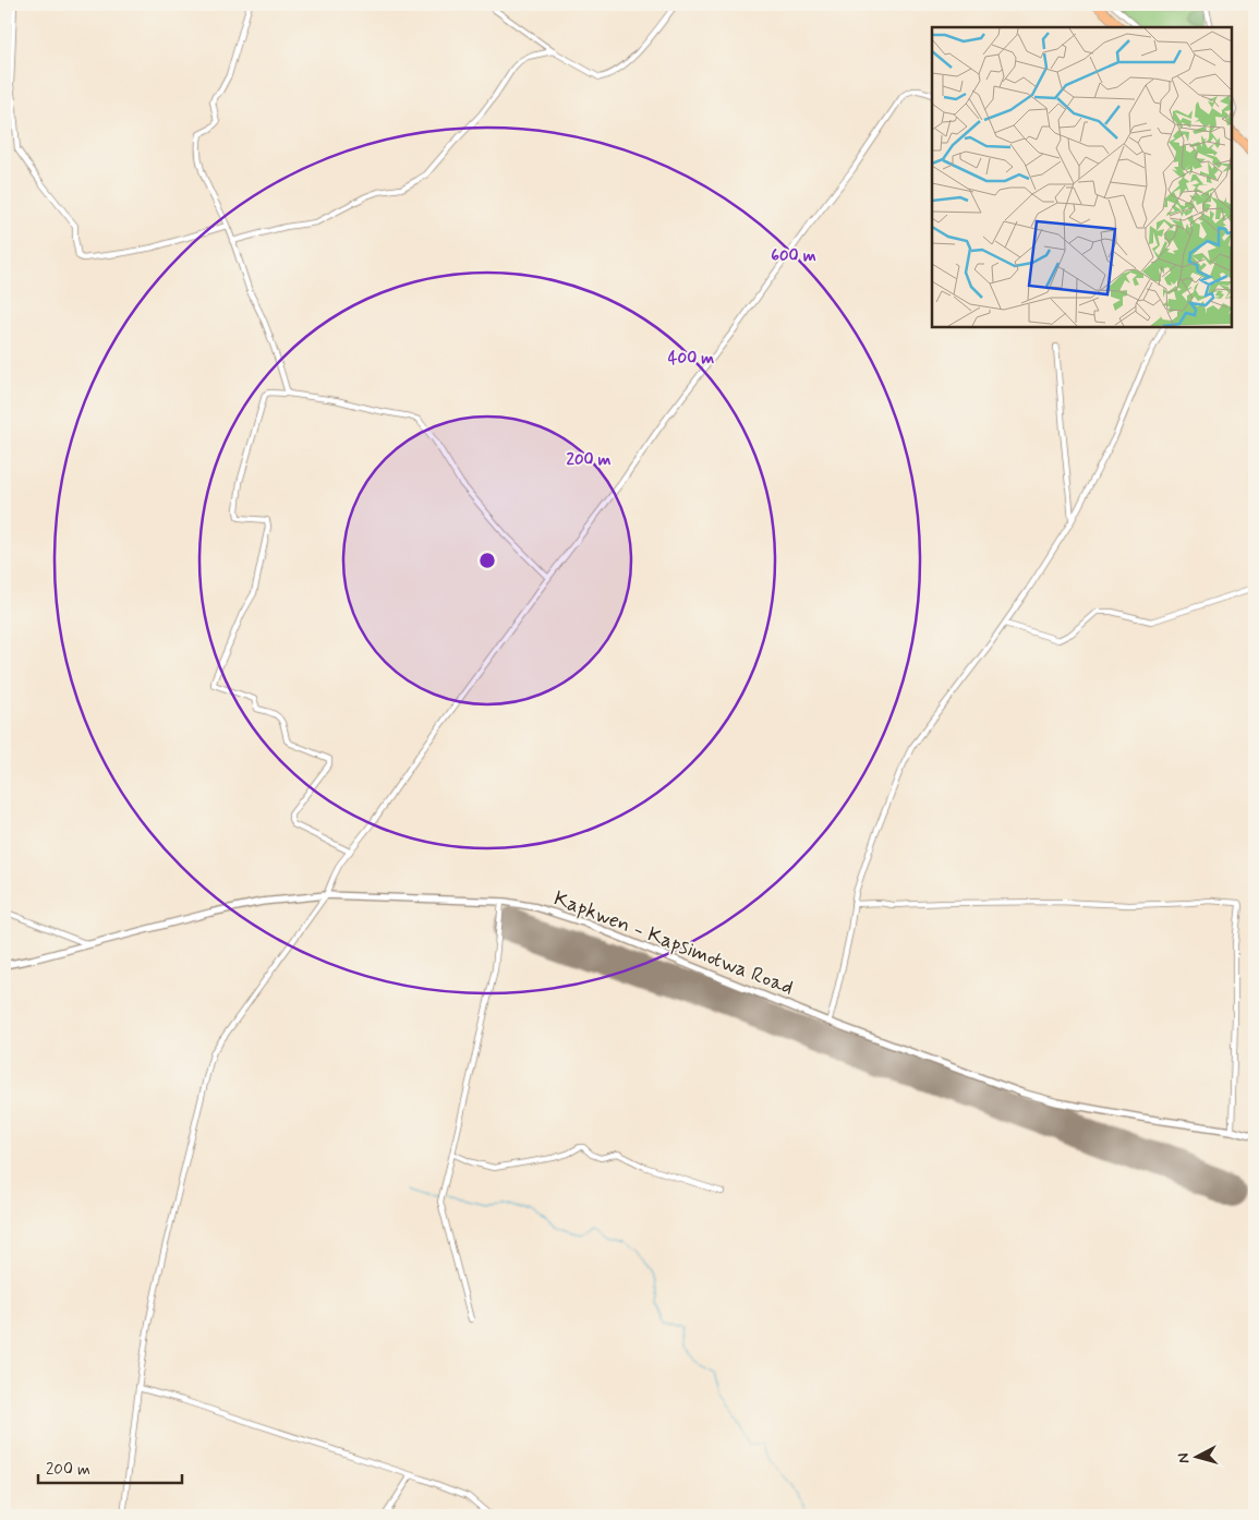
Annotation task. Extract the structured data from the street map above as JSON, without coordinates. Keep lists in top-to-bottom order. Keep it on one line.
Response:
{"streets":{"street":["Kapkwen - Kapsimotwa Road"]},"scale_bar":"200 m","north":"left","rings":["600 m","400 m","200 m"]}
